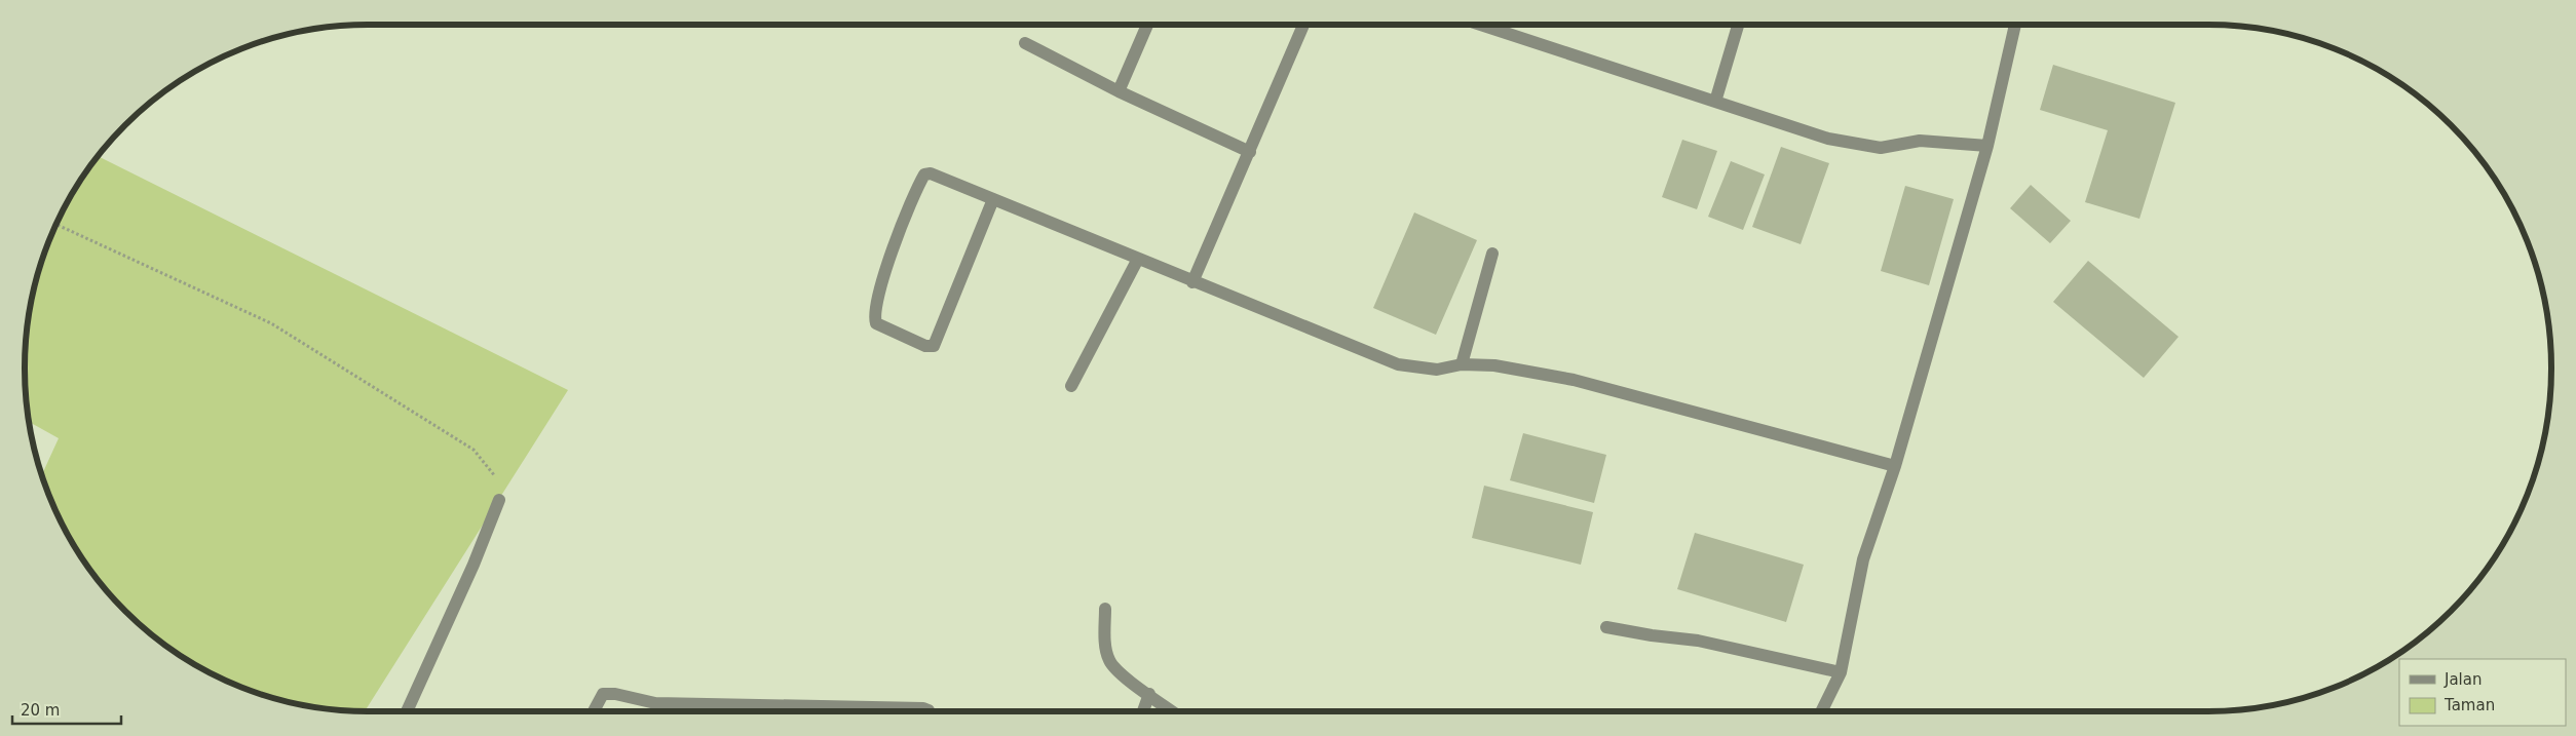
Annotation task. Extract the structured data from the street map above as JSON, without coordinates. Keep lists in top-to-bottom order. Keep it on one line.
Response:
{"legend":["Jalan","Taman"],"scale_bar":"20 m"}
